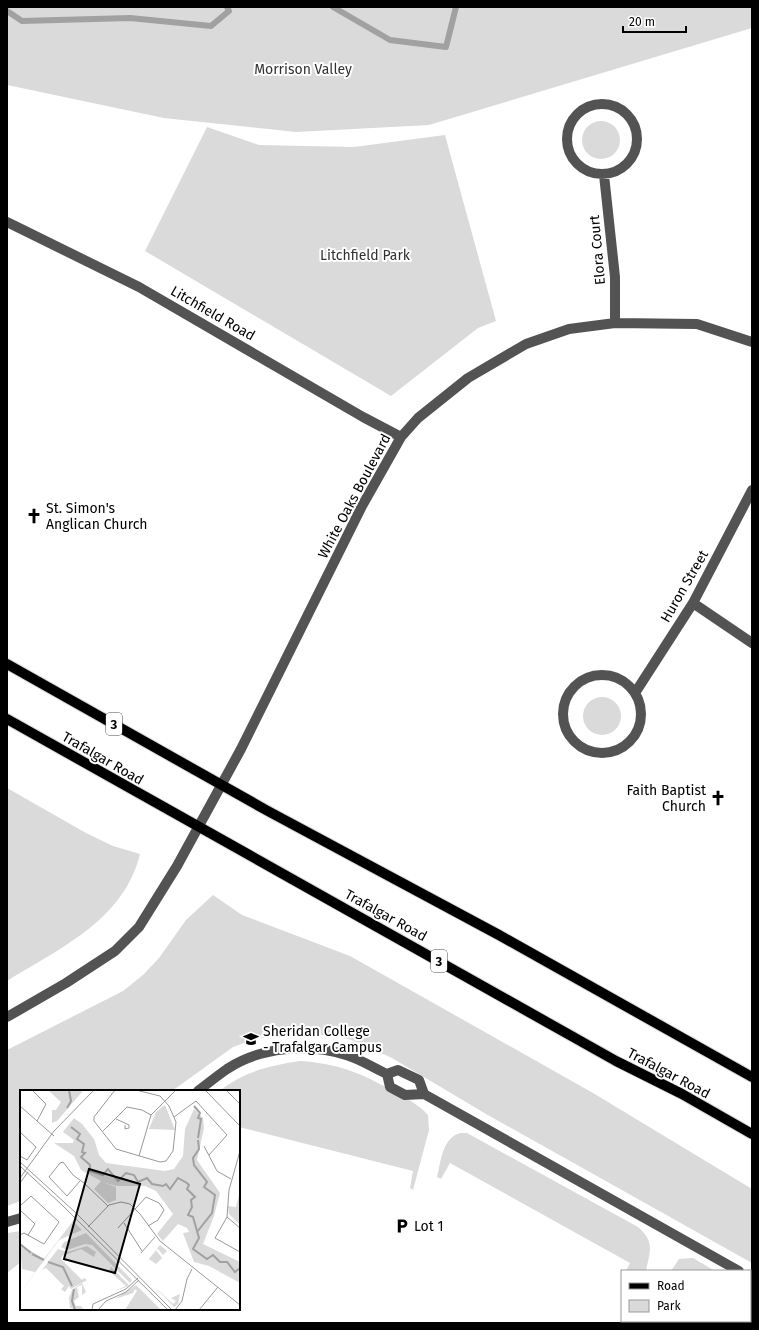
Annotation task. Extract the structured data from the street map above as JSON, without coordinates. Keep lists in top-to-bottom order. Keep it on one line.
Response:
{"streets":{"main road":["3","Trafalgar Road"],"street":["Elora Court","Litchfield Road","White Oaks Boulevard","Huron Street"]},"crossings":[["Elora Court","White Oaks Boulevard"],["Litchfield Road","White Oaks Boulevard"],["White Oaks Boulevard","3"],["White Oaks Boulevard","Trafalgar Road"]],"parks":["Morrison Valley","Litchfield Park"],"places":{"church":["St. Simon's Anglican Church","Faith Baptist Church"],"school or university":["Sheridan College - Trafalgar Campus"],"parking":["Lot 1"]},"legend":["Road","Park"],"scale_bar":"20 m"}
